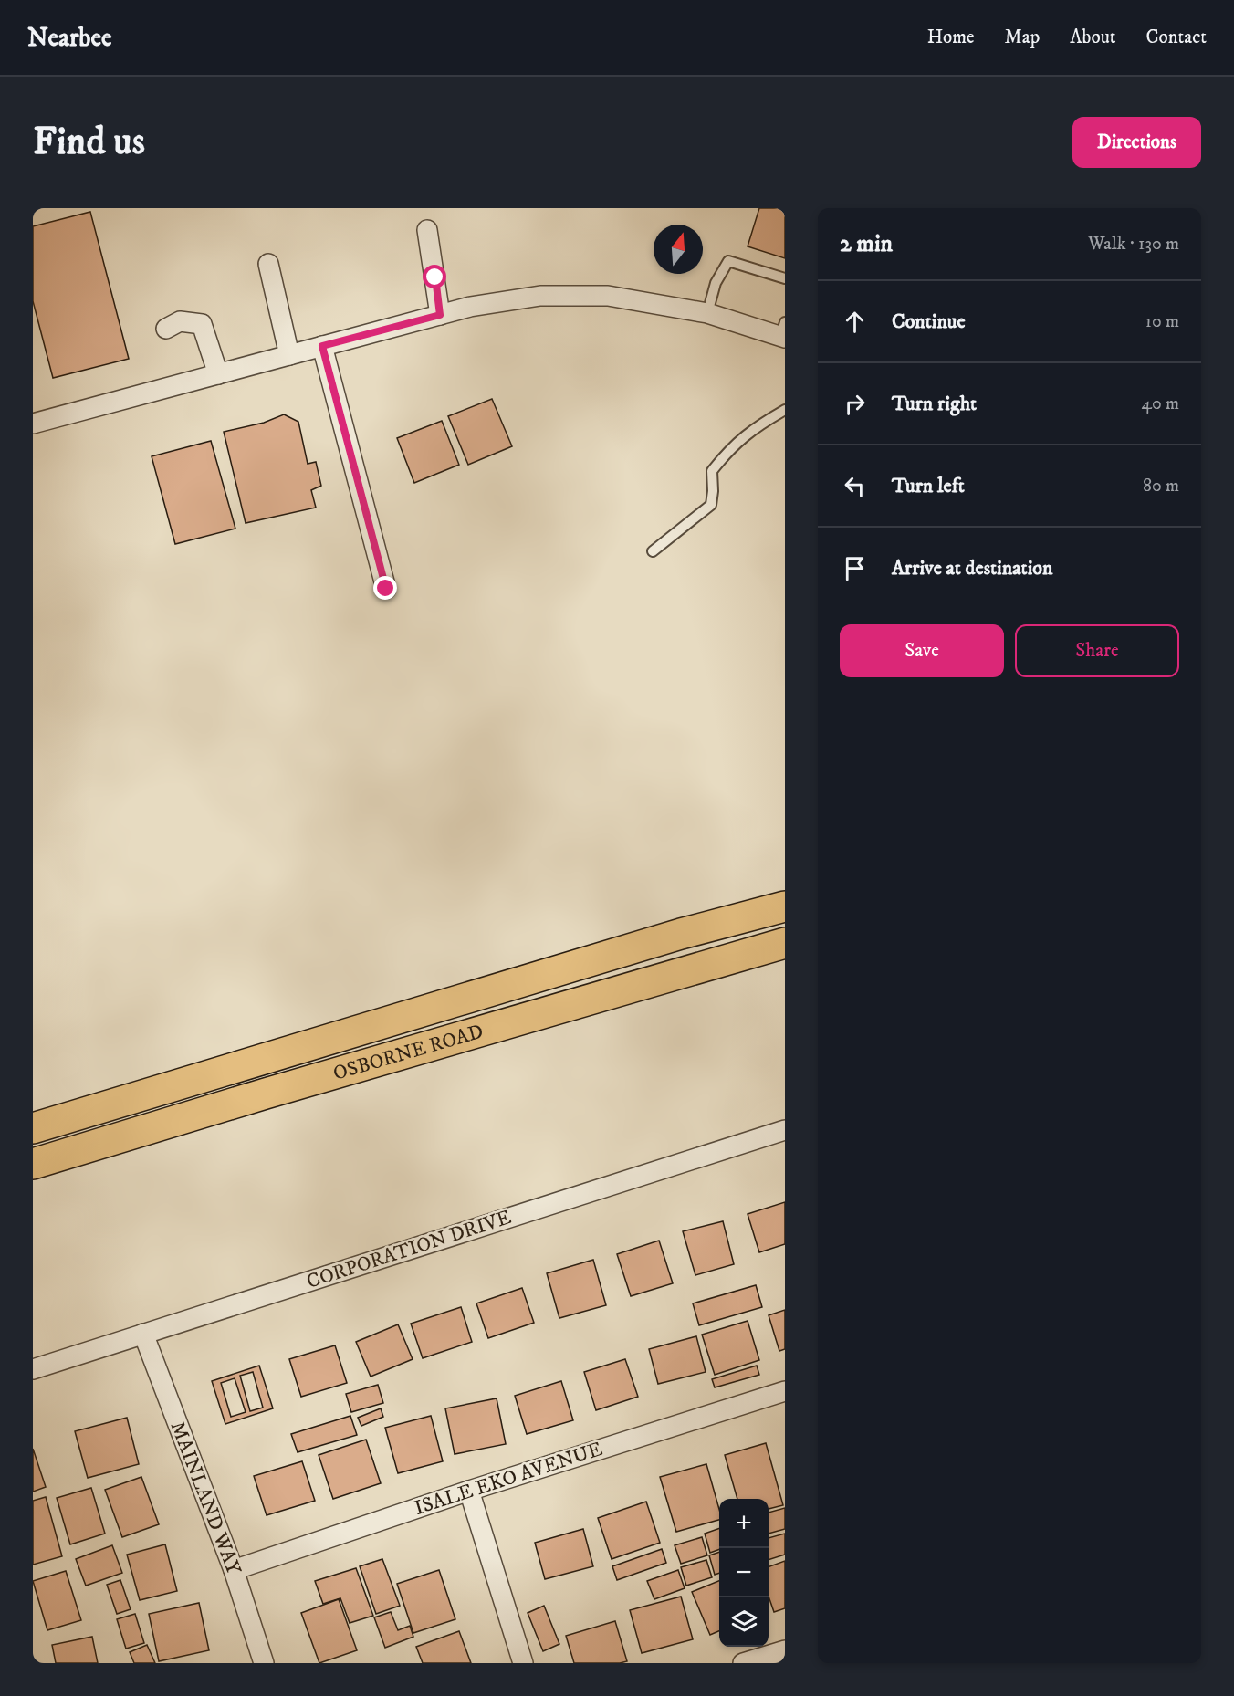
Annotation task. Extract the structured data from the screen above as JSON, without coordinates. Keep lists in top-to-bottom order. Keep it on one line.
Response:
{"streets":{"main road":["OSBORNE ROAD"],"street":["CORPORATION DRIVE","ISALE EKO AVENUE","MAINLAND WAY"]},"crossings":[["CORPORATION DRIVE","MAINLAND WAY"],["ISALE EKO AVENUE","MAINLAND WAY"]],"north":"top","page":{"header":"Nearbee","nav":["Home","Map","About","Contact"],"buttons":["Directions",["Save","Share"]],"title":"Find us","heading":["2 min","Walk · 130 m"],"list":[["Continue","10 m"],["Turn right","40 m"],["Turn left","80 m"],"Arrive at destination"],"map_buttons":["+","−"]}}
